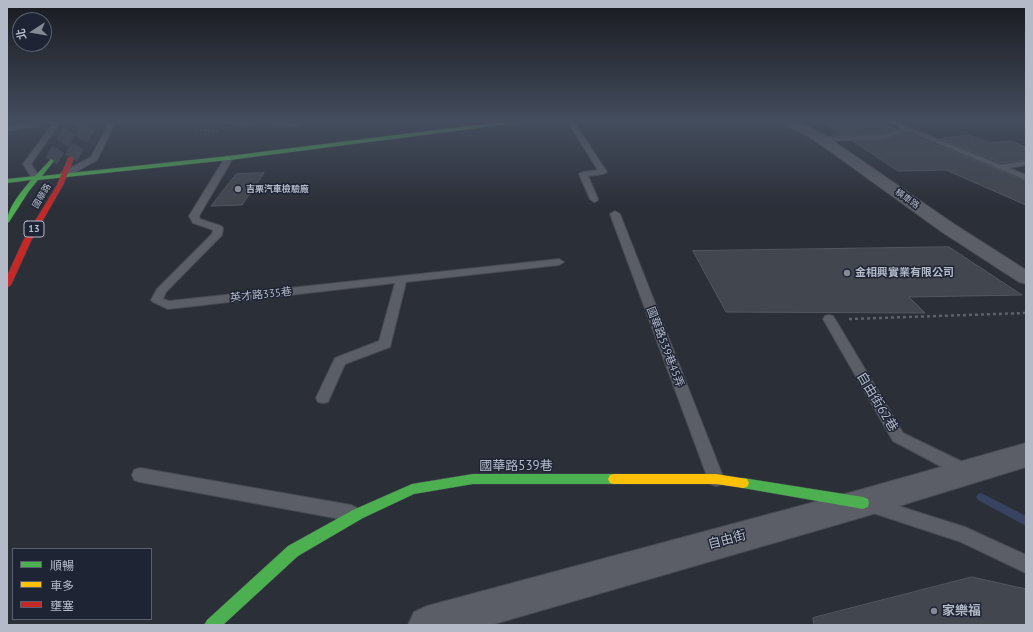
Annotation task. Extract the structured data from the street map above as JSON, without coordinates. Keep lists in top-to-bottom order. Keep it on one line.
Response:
{"streets":{"street":["國華路","橫車路","13","國華路539巷","自由街"],"lane":["英才路335巷","國華路539巷45弄","自由街62巷"]},"crossings":[["國華路539巷45弄","國華路539巷"],["自由街62巷","自由街"],["國華路539巷","自由街"]],"places":["吉栗汽車檢驗廠","金相興實業有限公司","家樂福"],"legend":["順暢","車多","壅塞"],"north":"left"}
